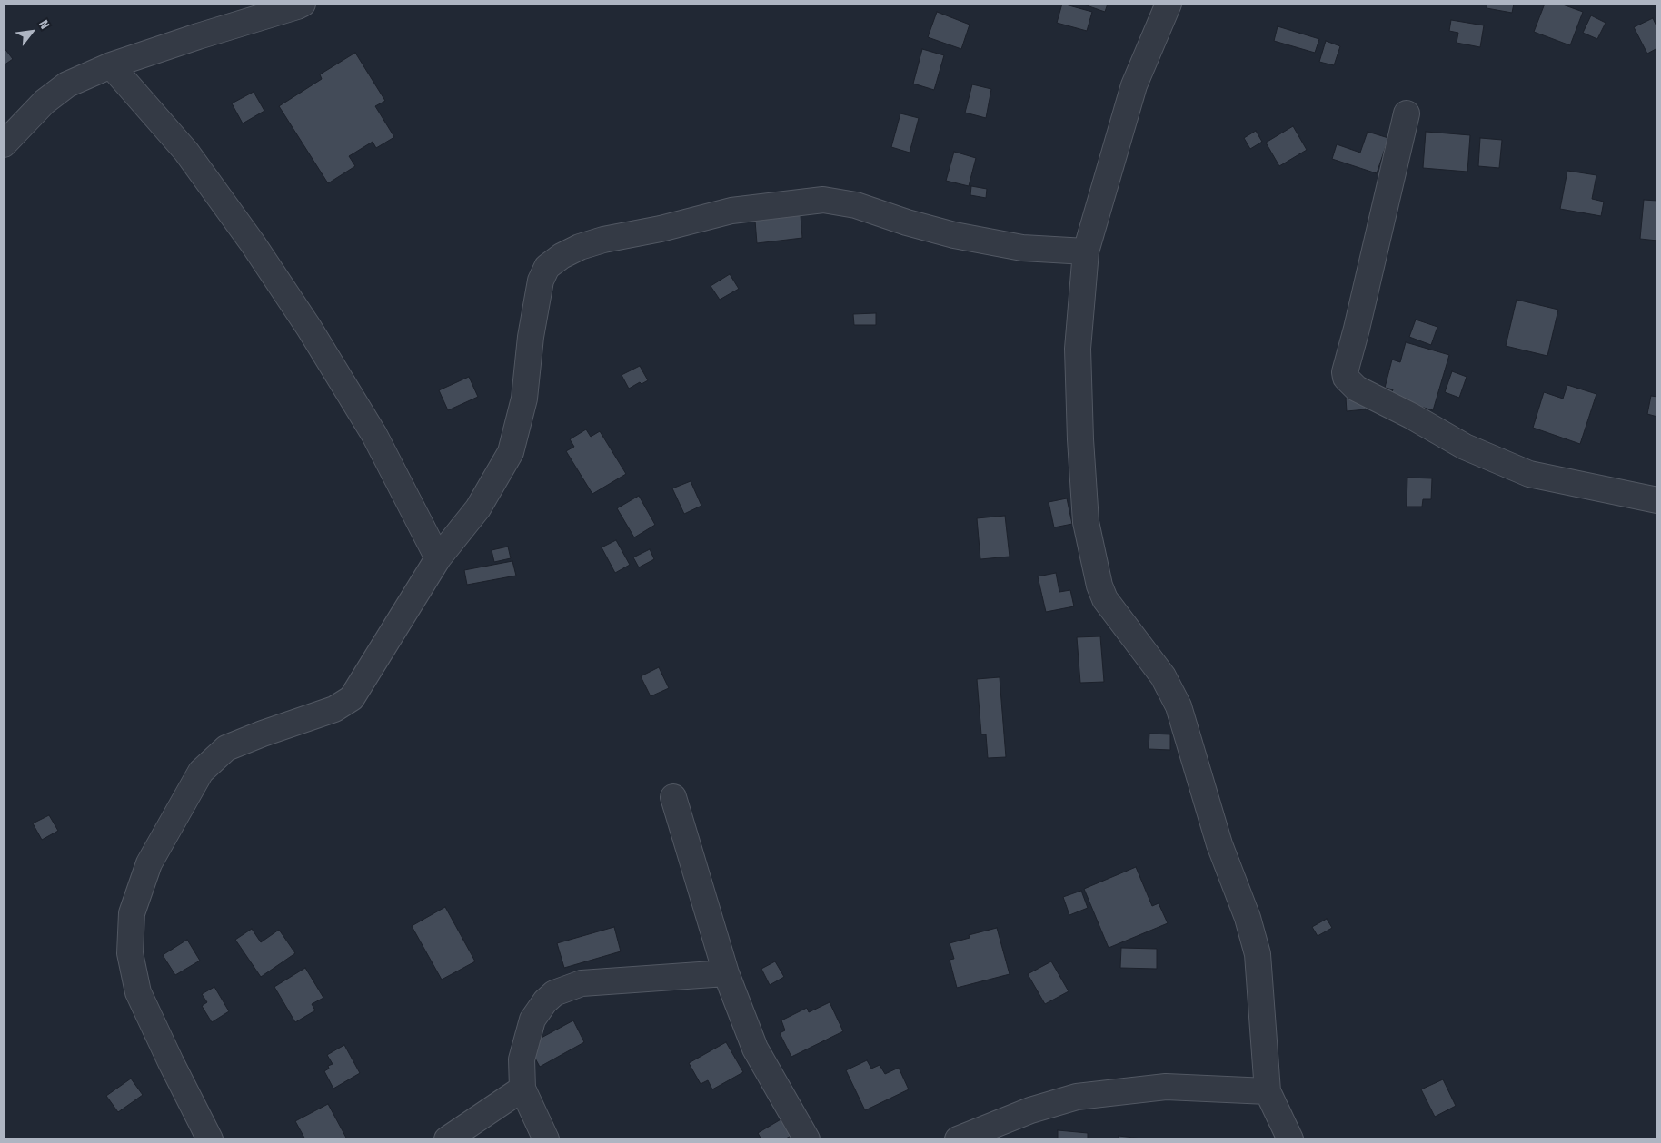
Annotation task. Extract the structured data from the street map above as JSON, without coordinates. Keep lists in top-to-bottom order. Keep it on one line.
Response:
{"north":"top right"}
